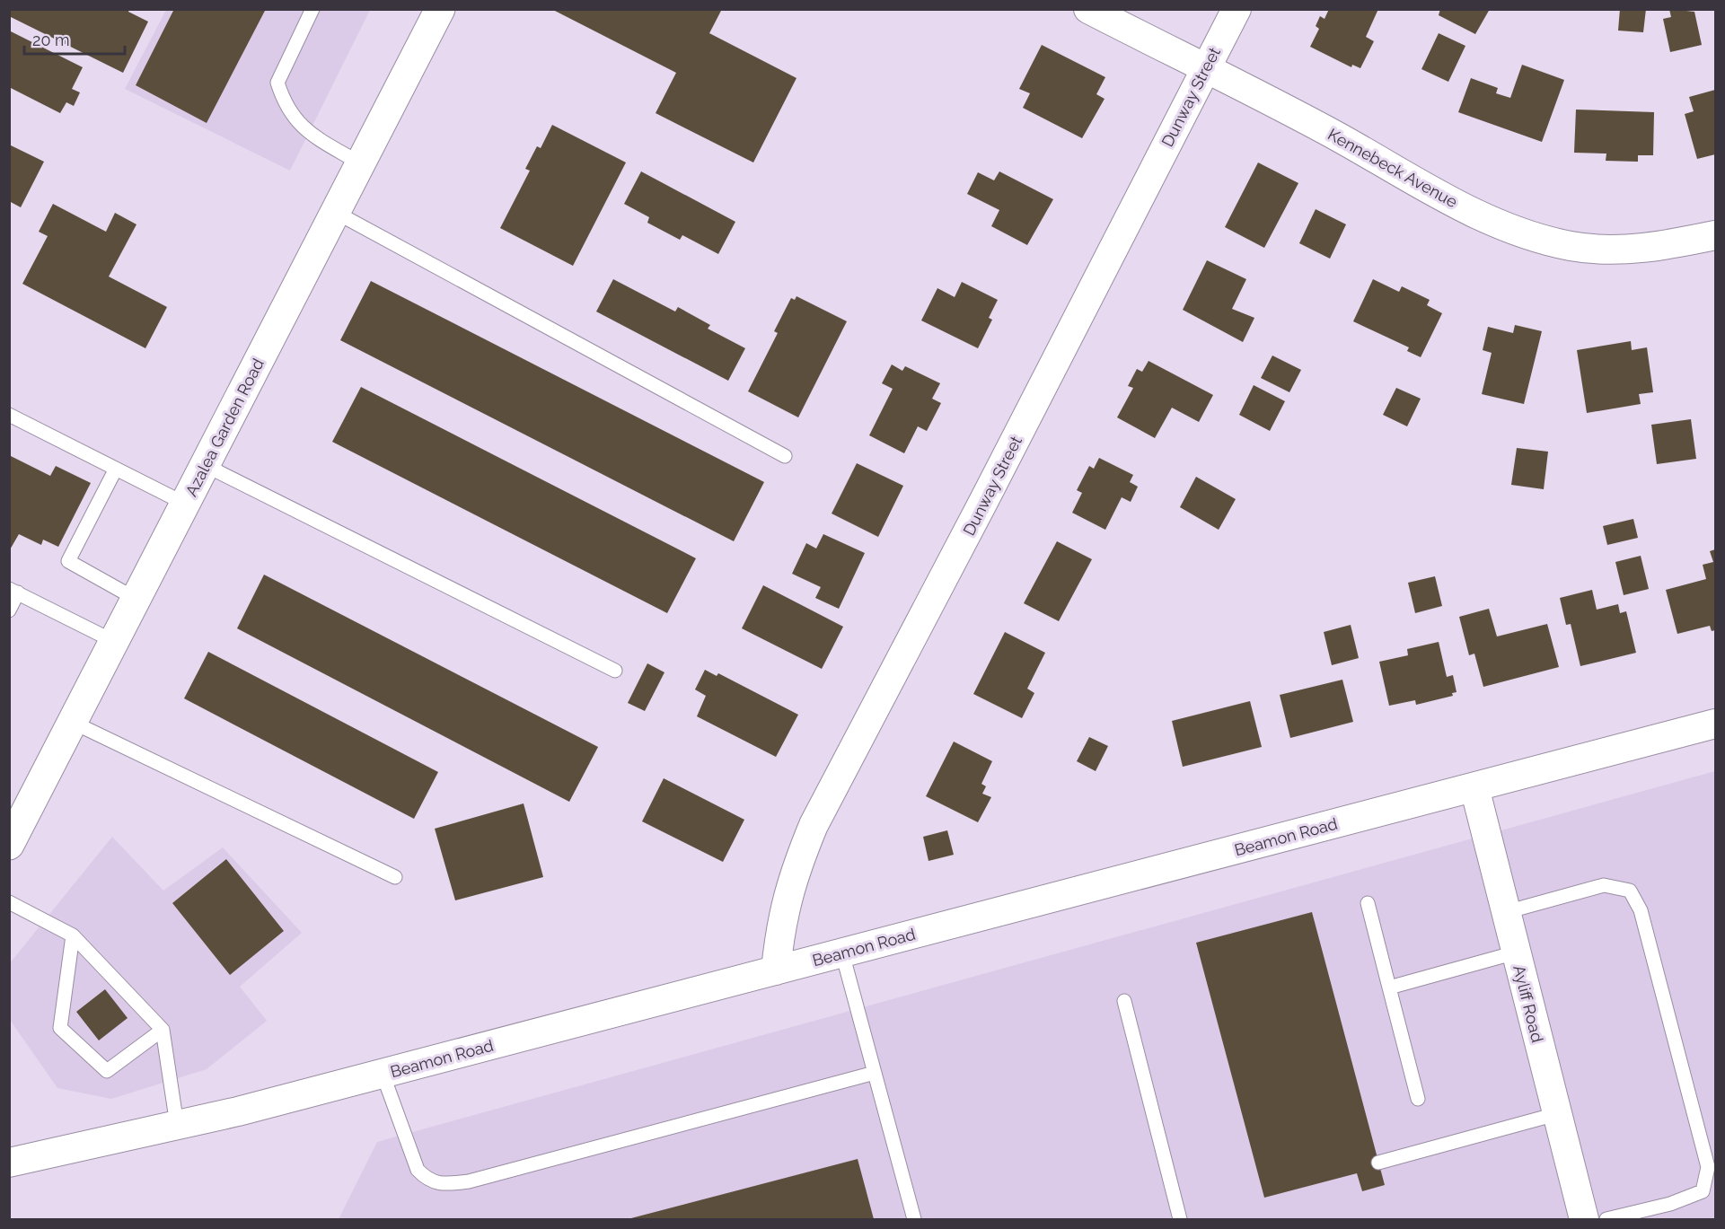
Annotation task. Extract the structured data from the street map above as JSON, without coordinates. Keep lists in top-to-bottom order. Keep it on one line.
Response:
{"streets":{"main road":["Azalea Garden Road"],"street":["Dunway Street","Kennebeck Avenue","Beamon Road","Ayliff Road"]},"crossings":[["Dunway Street","Kennebeck Avenue"],["Dunway Street","Beamon Road"],["Beamon Road","Ayliff Road"]],"scale_bar":"20 m"}
